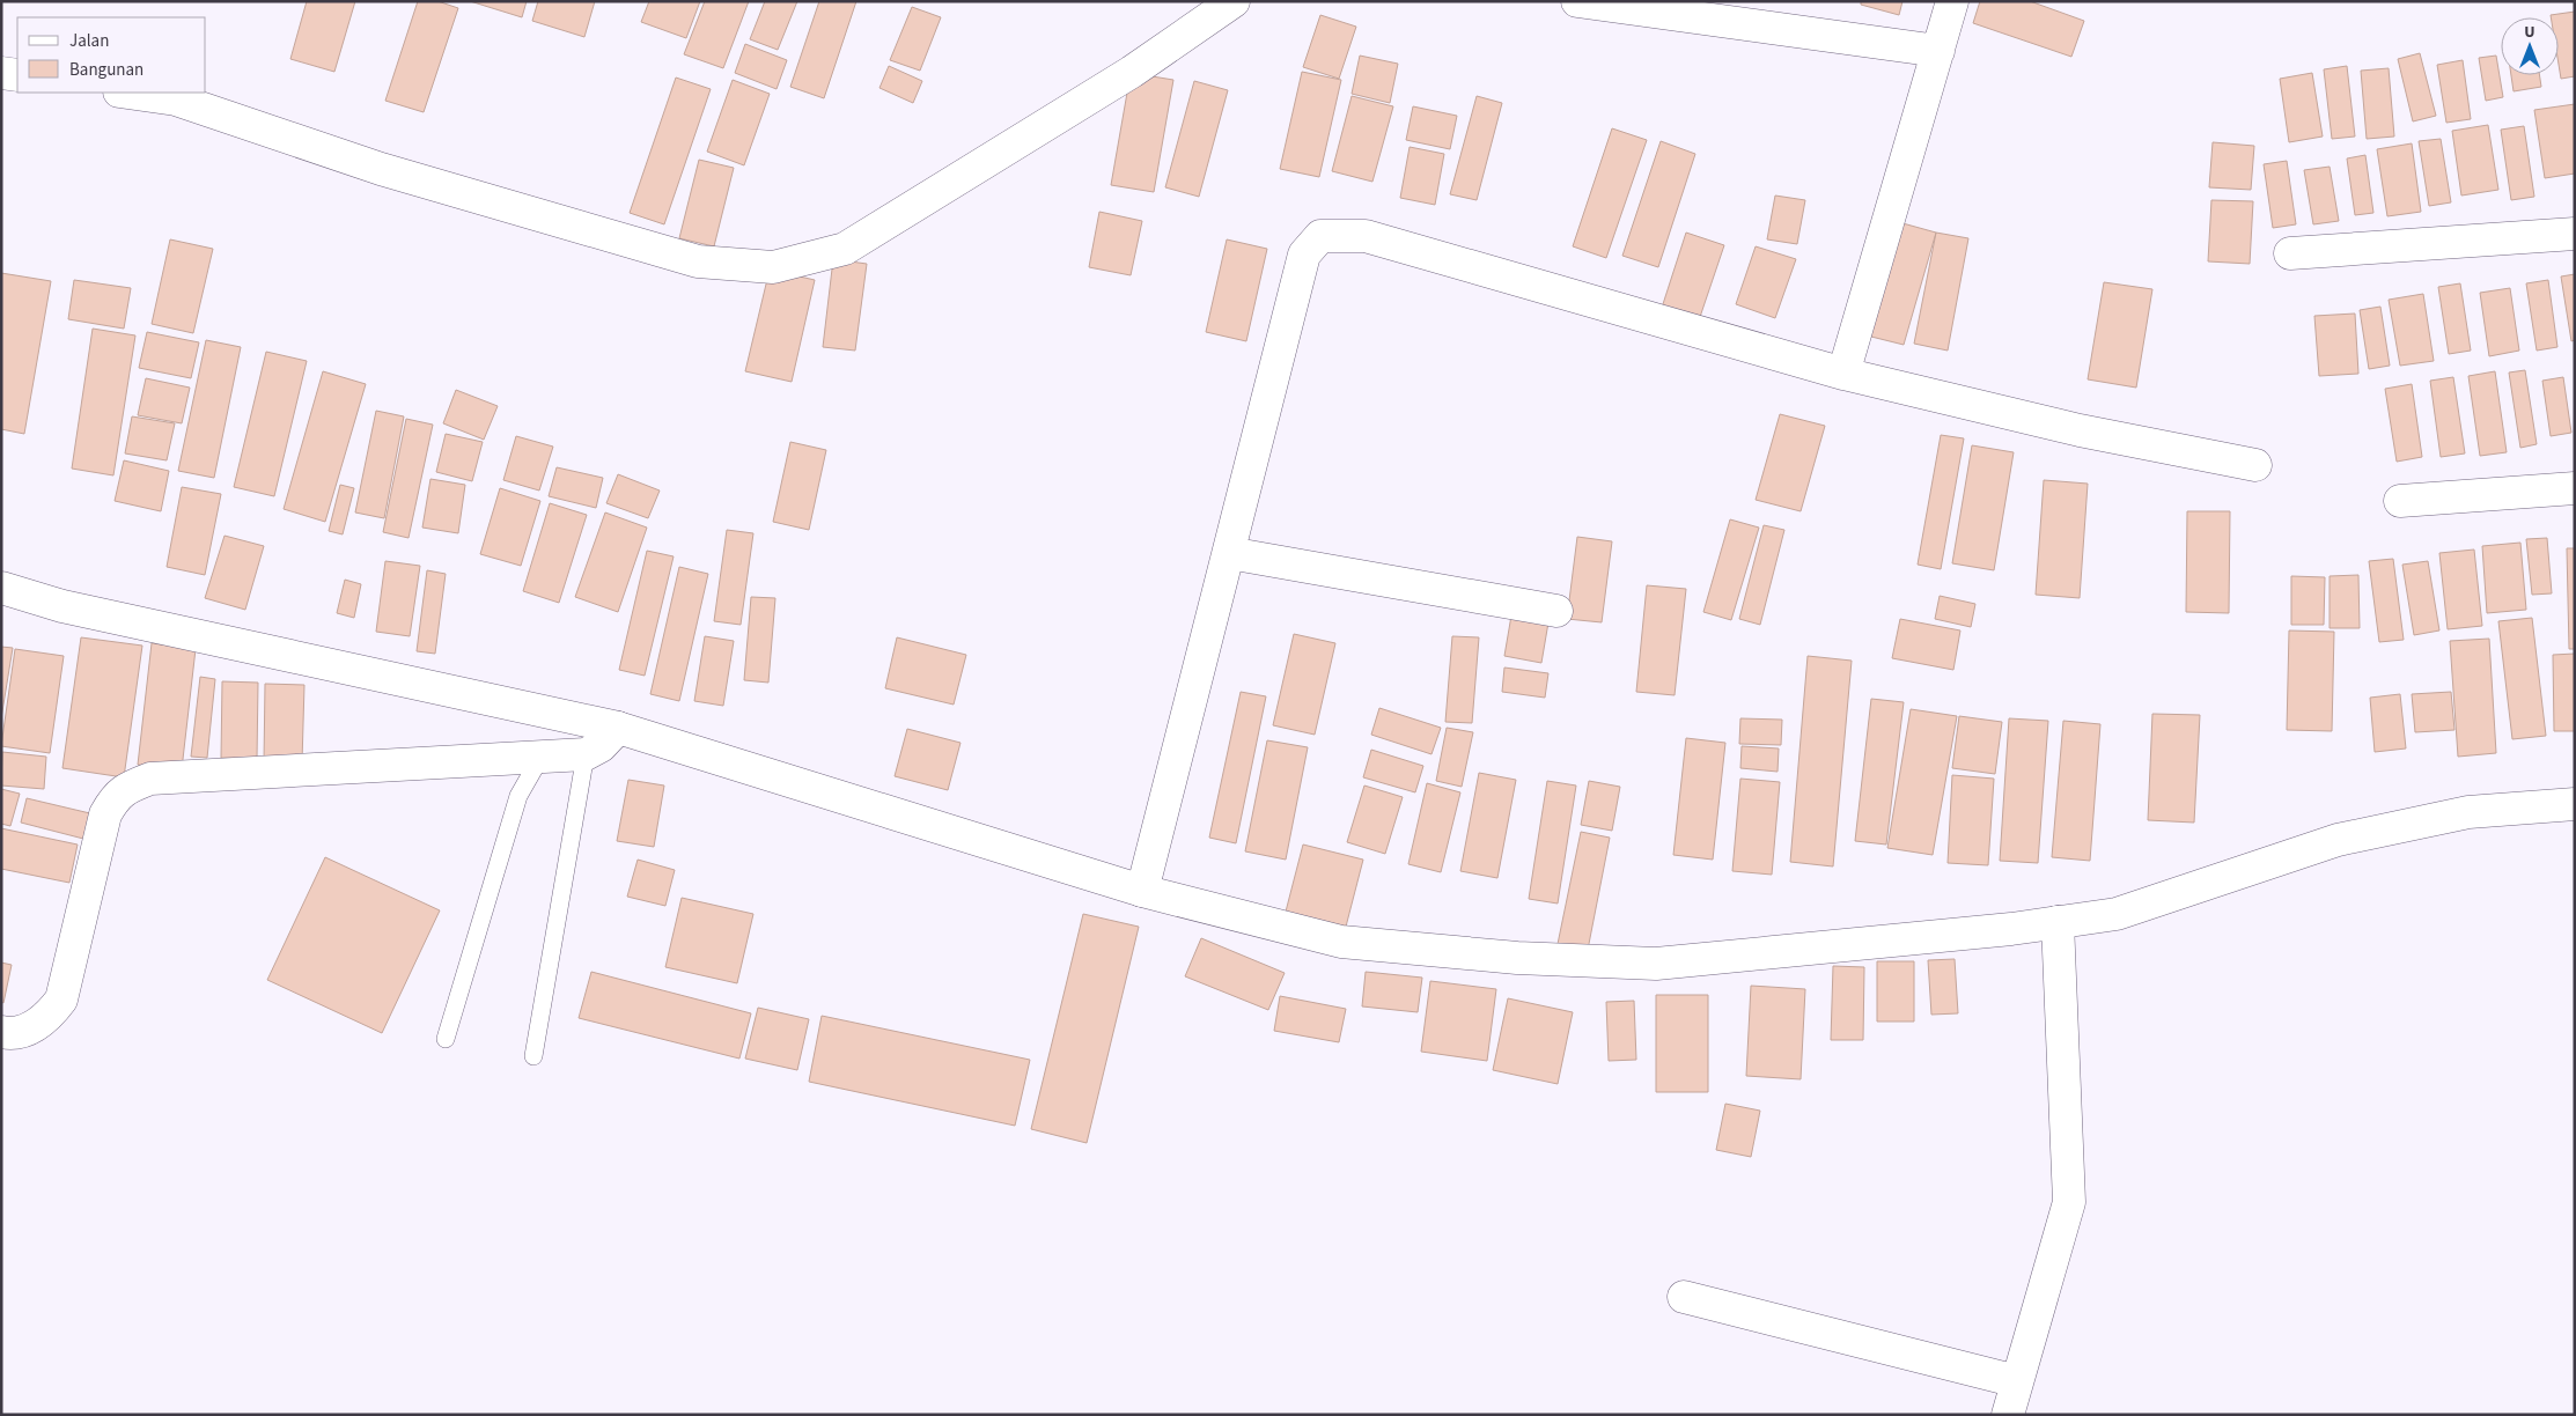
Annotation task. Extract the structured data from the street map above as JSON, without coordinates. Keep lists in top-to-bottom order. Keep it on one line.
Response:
{"legend":["Jalan","Bangunan"],"north":"top"}
